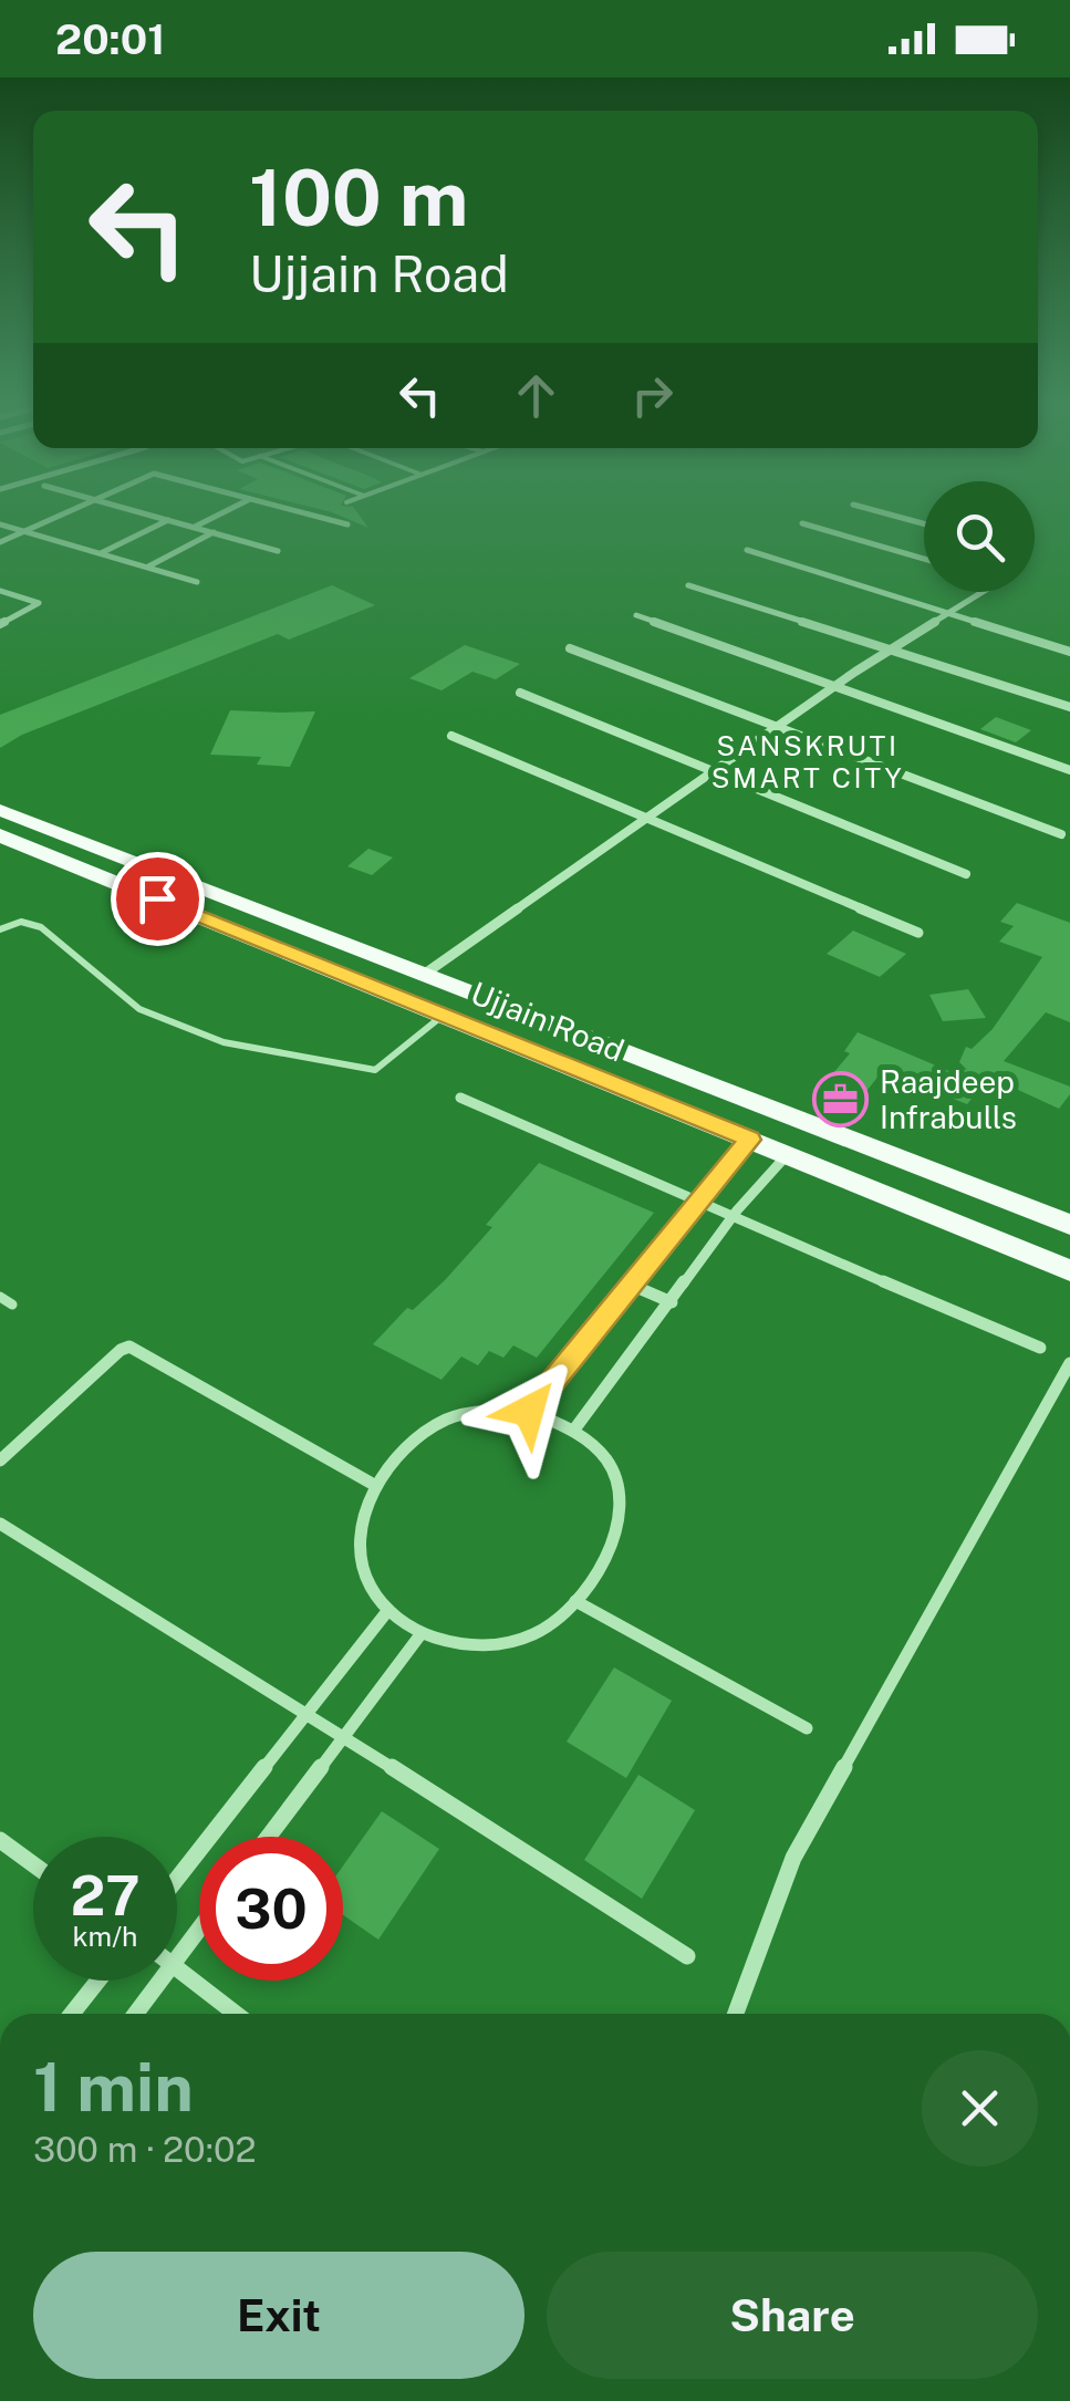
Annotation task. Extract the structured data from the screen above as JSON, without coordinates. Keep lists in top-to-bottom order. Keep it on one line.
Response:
{"streets":{"main road":["Ujjain Road"]},"districts":["SANSKRUTI SMART CITY"],"places":{"office":["Raajdeep Infrabulls"]},"page":{"status":"20:01","turn":["100 m","Ujjain Road"],"speed":"27 km/h","limit":"30","heading":["1 min","300 m · 20:02"],"buttons":["Exit","Share"]}}
